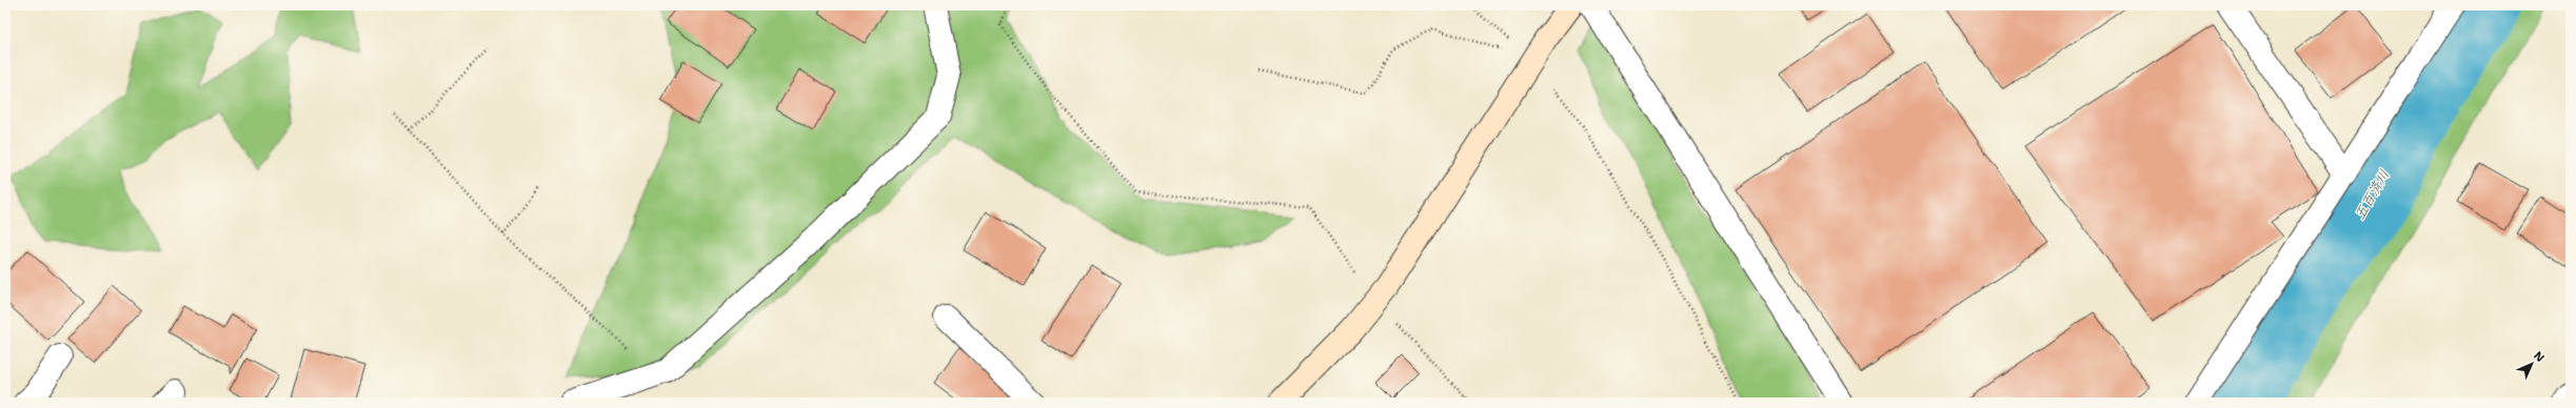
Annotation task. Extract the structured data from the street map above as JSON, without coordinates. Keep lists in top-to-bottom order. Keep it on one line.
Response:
{"water":["五百済川"],"north":"top right"}
